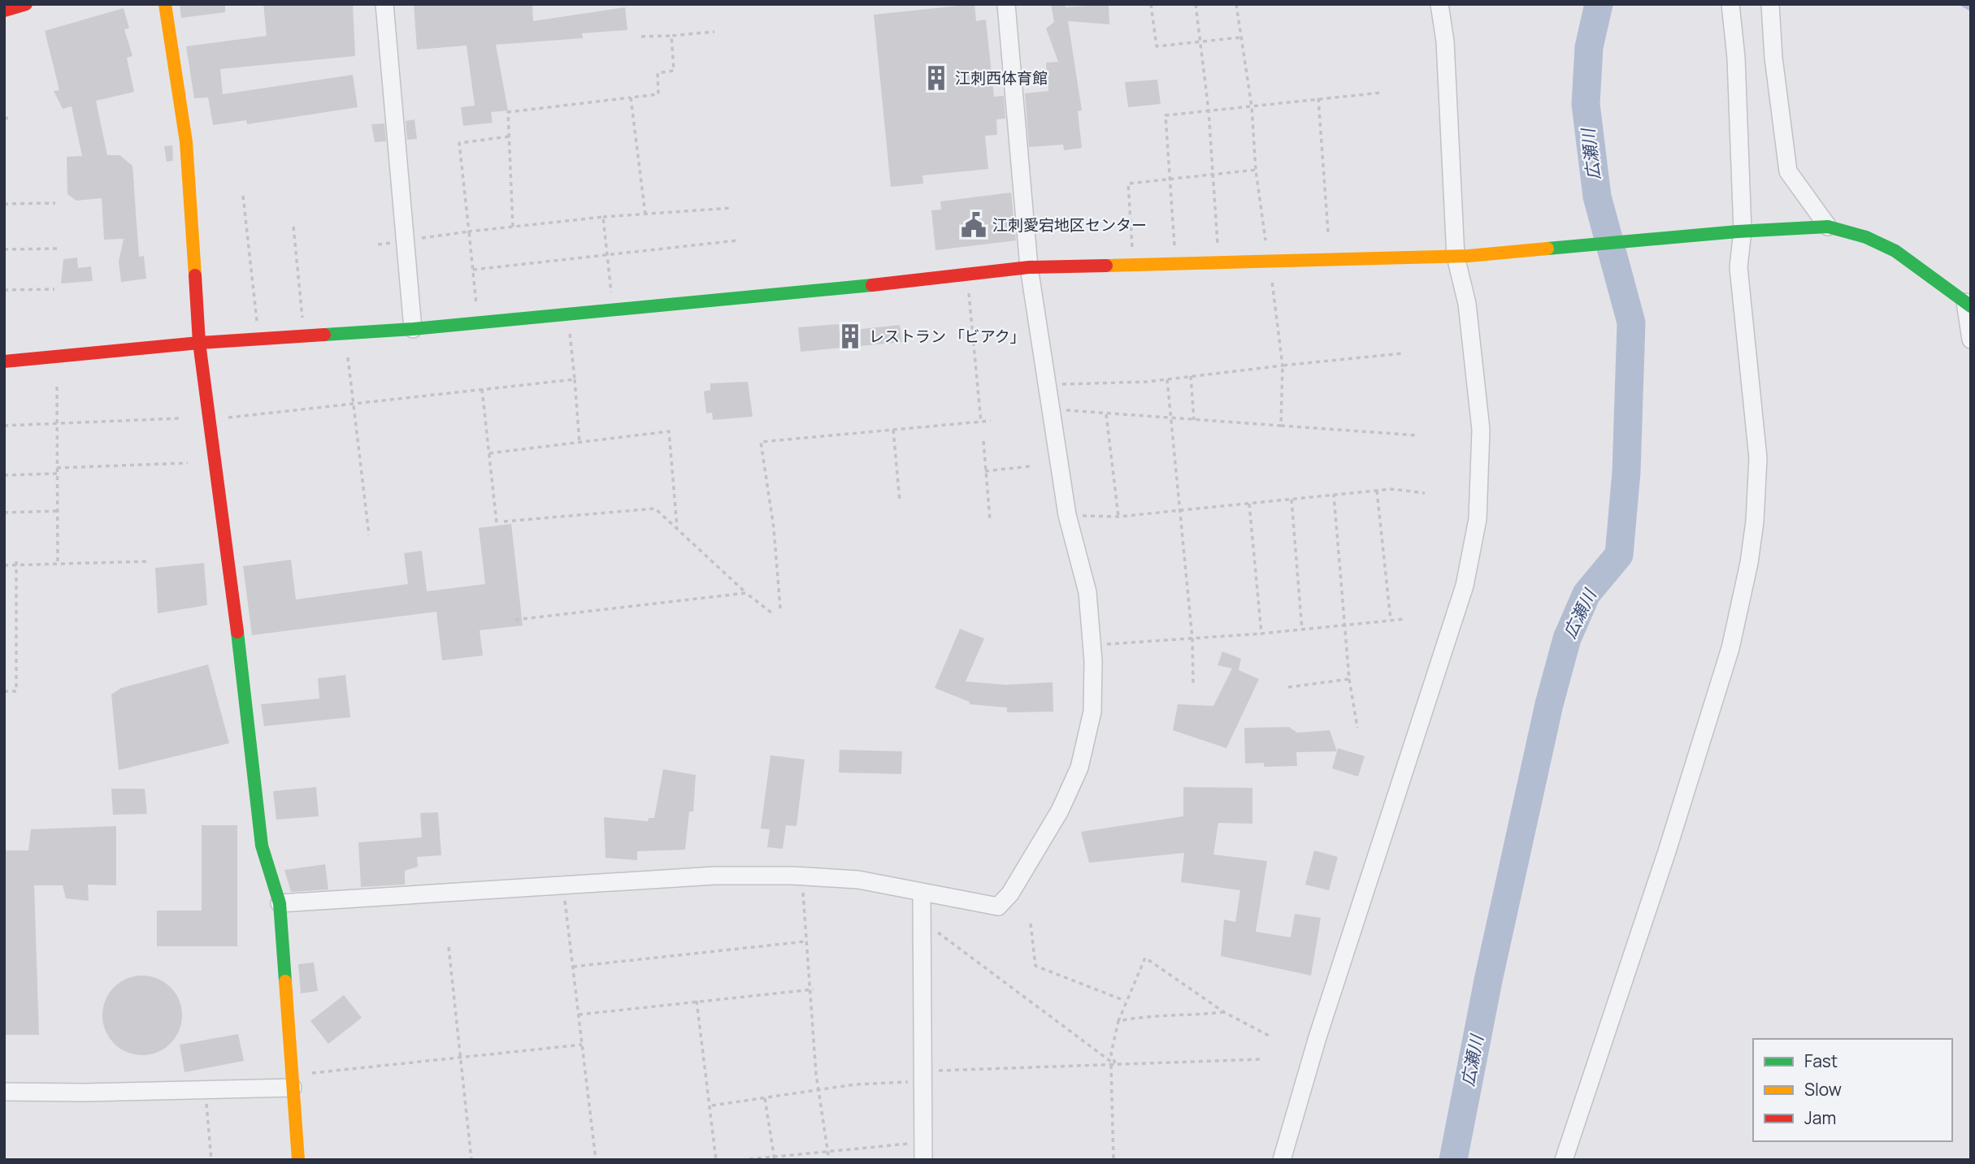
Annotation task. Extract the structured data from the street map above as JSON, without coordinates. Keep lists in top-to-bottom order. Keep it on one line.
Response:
{"water":["広瀬川"],"places":{"building":["江刺西体育館","レストラン 「ビアク」"],"public building":["江刺愛宕地区センター"]},"legend":["Fast","Slow","Jam"]}
